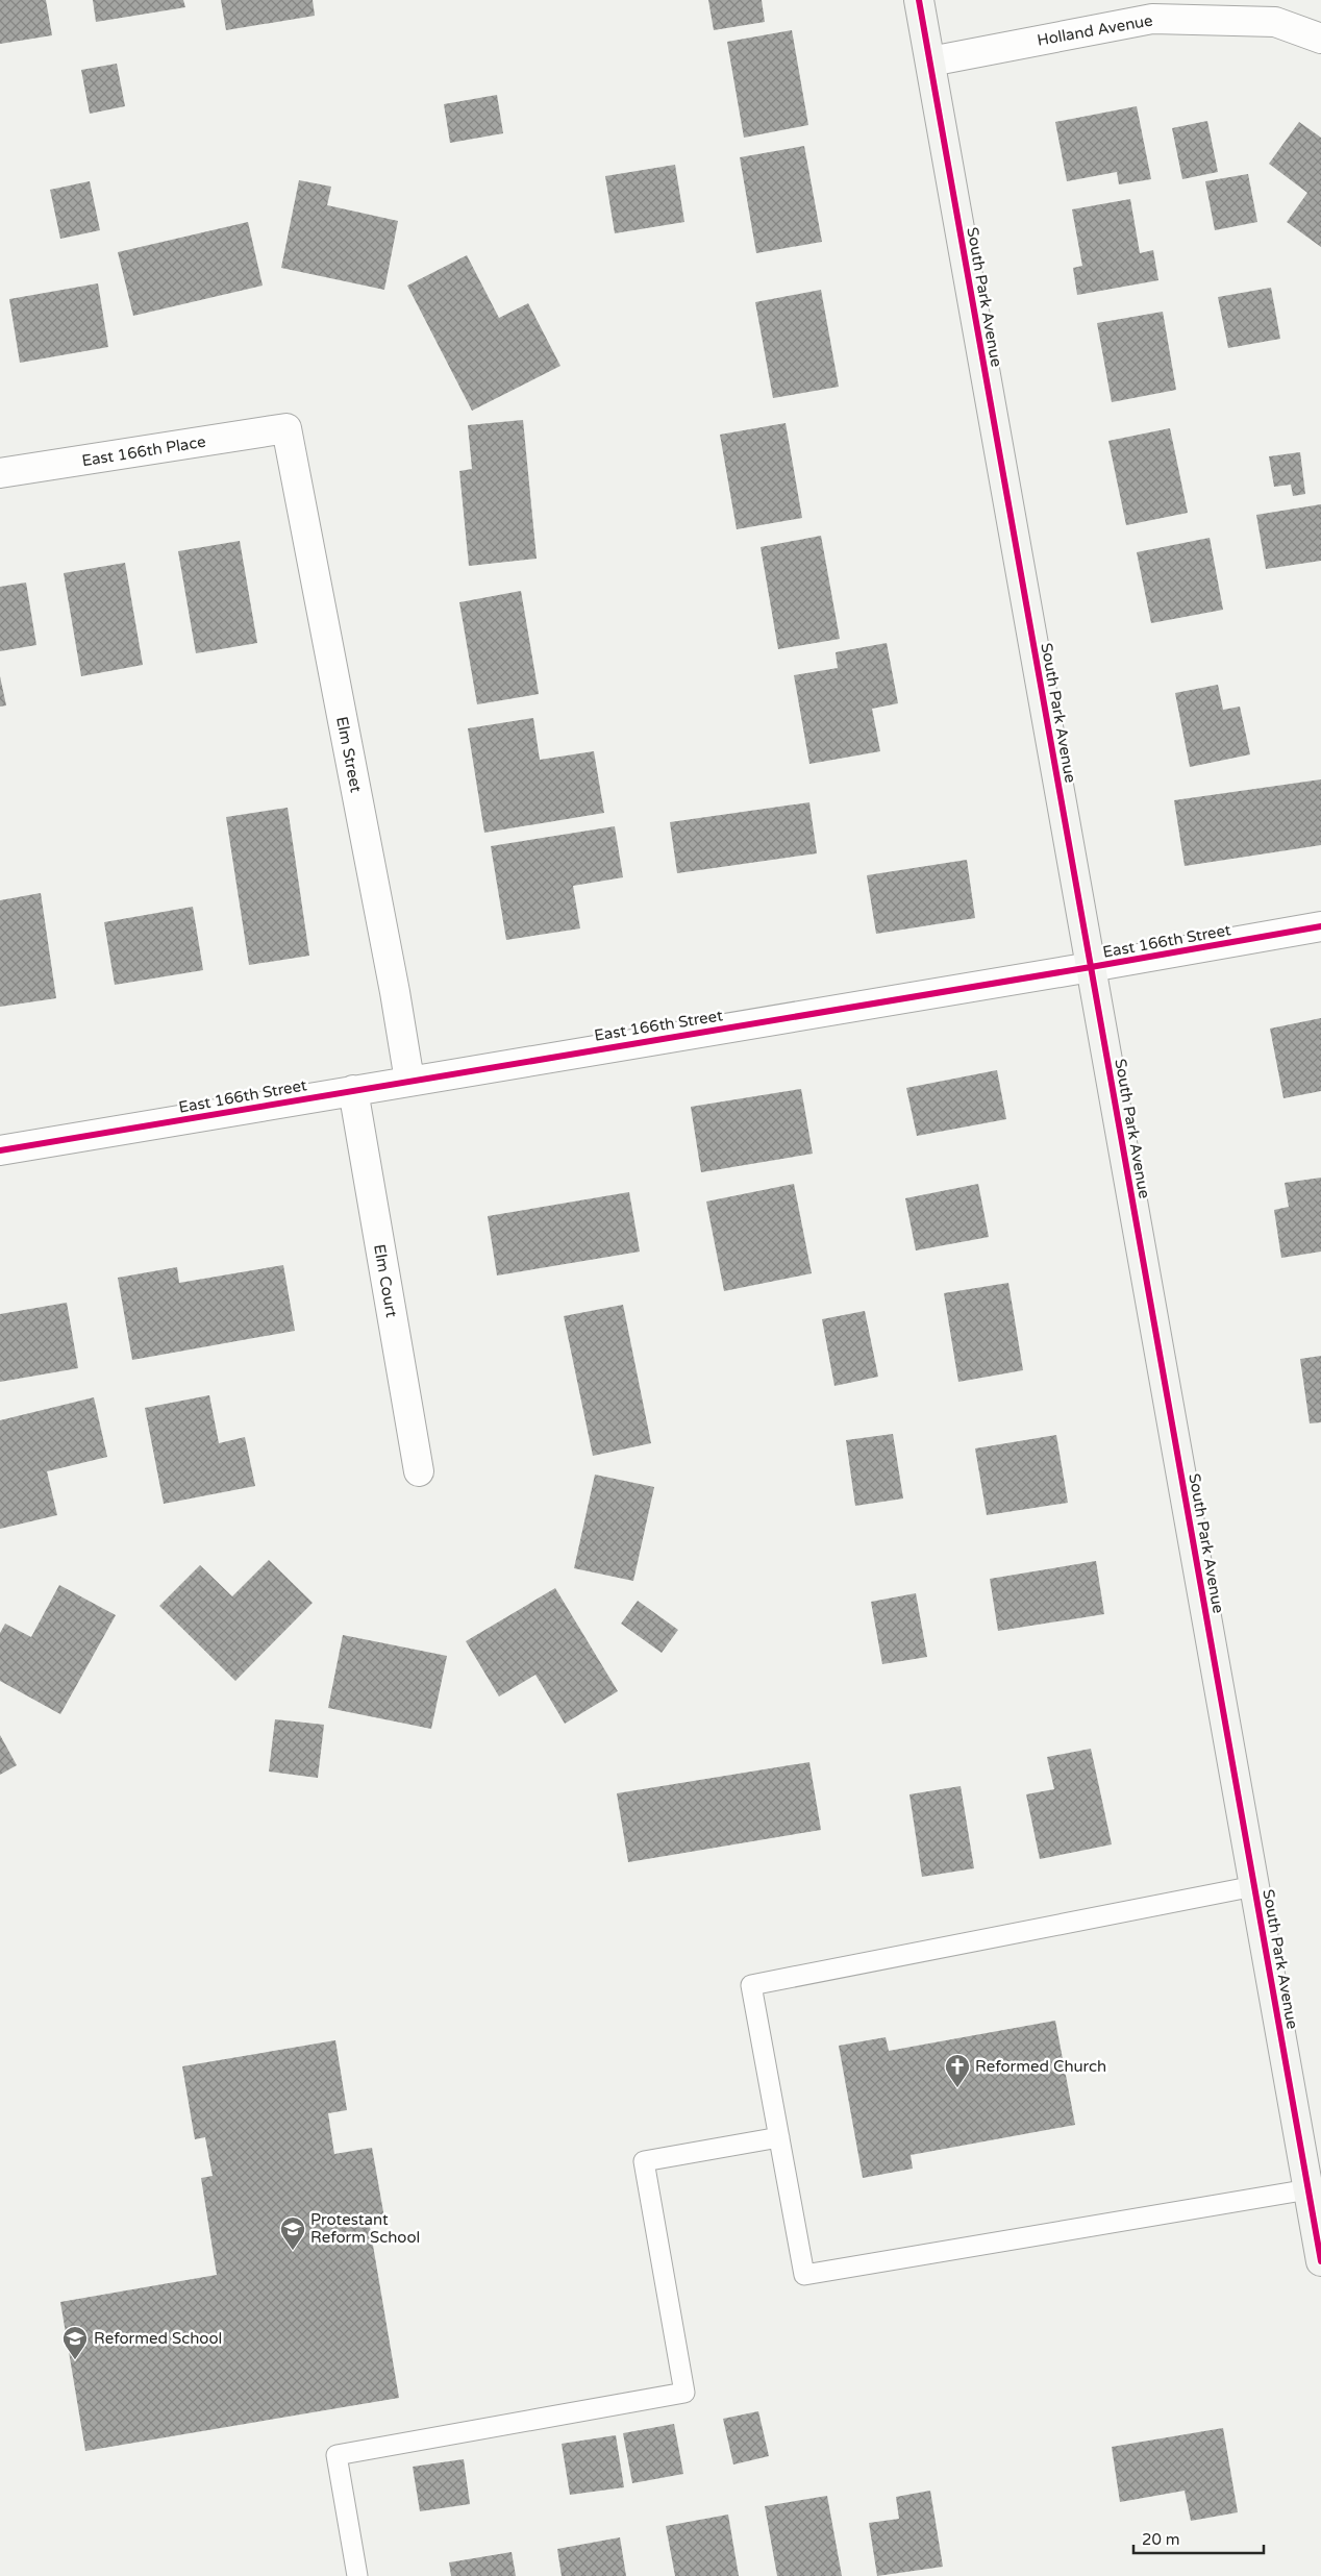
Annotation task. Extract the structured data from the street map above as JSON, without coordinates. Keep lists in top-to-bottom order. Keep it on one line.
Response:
{"streets":{"street":["Holland Avenue","South Park Avenue","East 166th Place","Elm Street","East 166th Street","Elm Court"]},"crossings":[["Holland Avenue","South Park Avenue"],["South Park Avenue","East 166th Street"],["East 166th Place","Elm Street"],["Elm Street","East 166th Street"],["East 166th Street","Elm Court"]],"places":{"church":["Reformed Church"],"school or university":["Protestant Reform School","Reformed School"]},"scale_bar":"20 m"}
